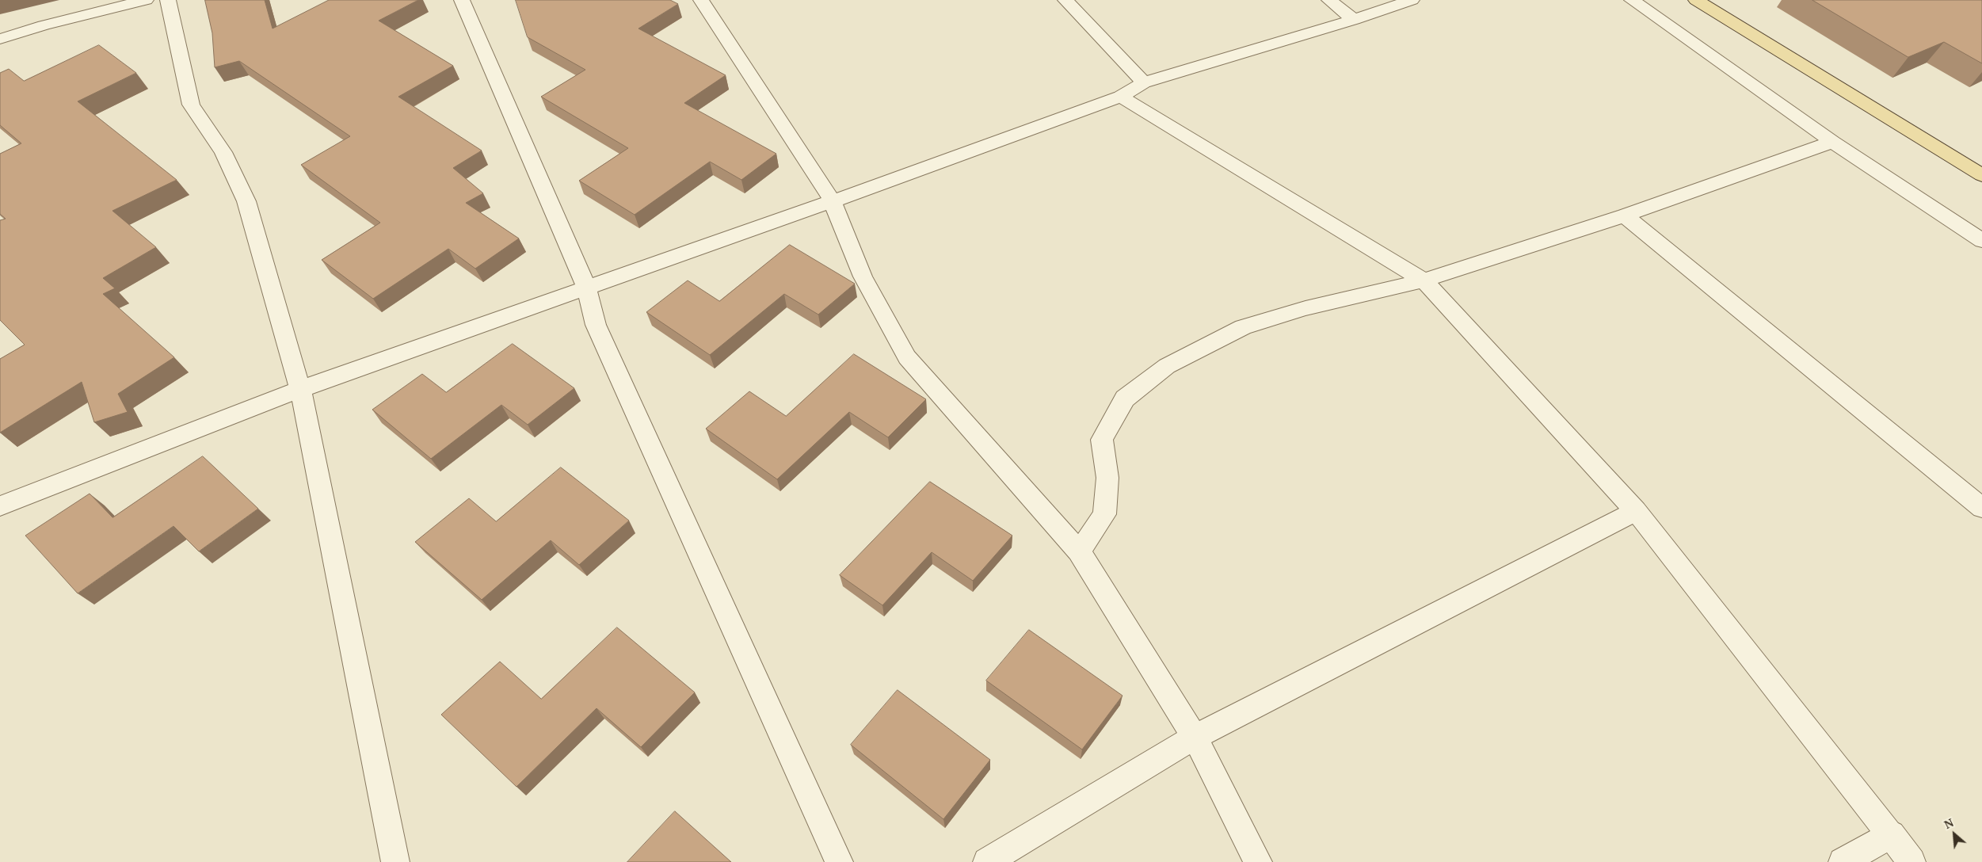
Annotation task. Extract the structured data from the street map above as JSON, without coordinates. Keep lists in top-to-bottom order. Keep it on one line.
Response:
{"north":"top left"}
